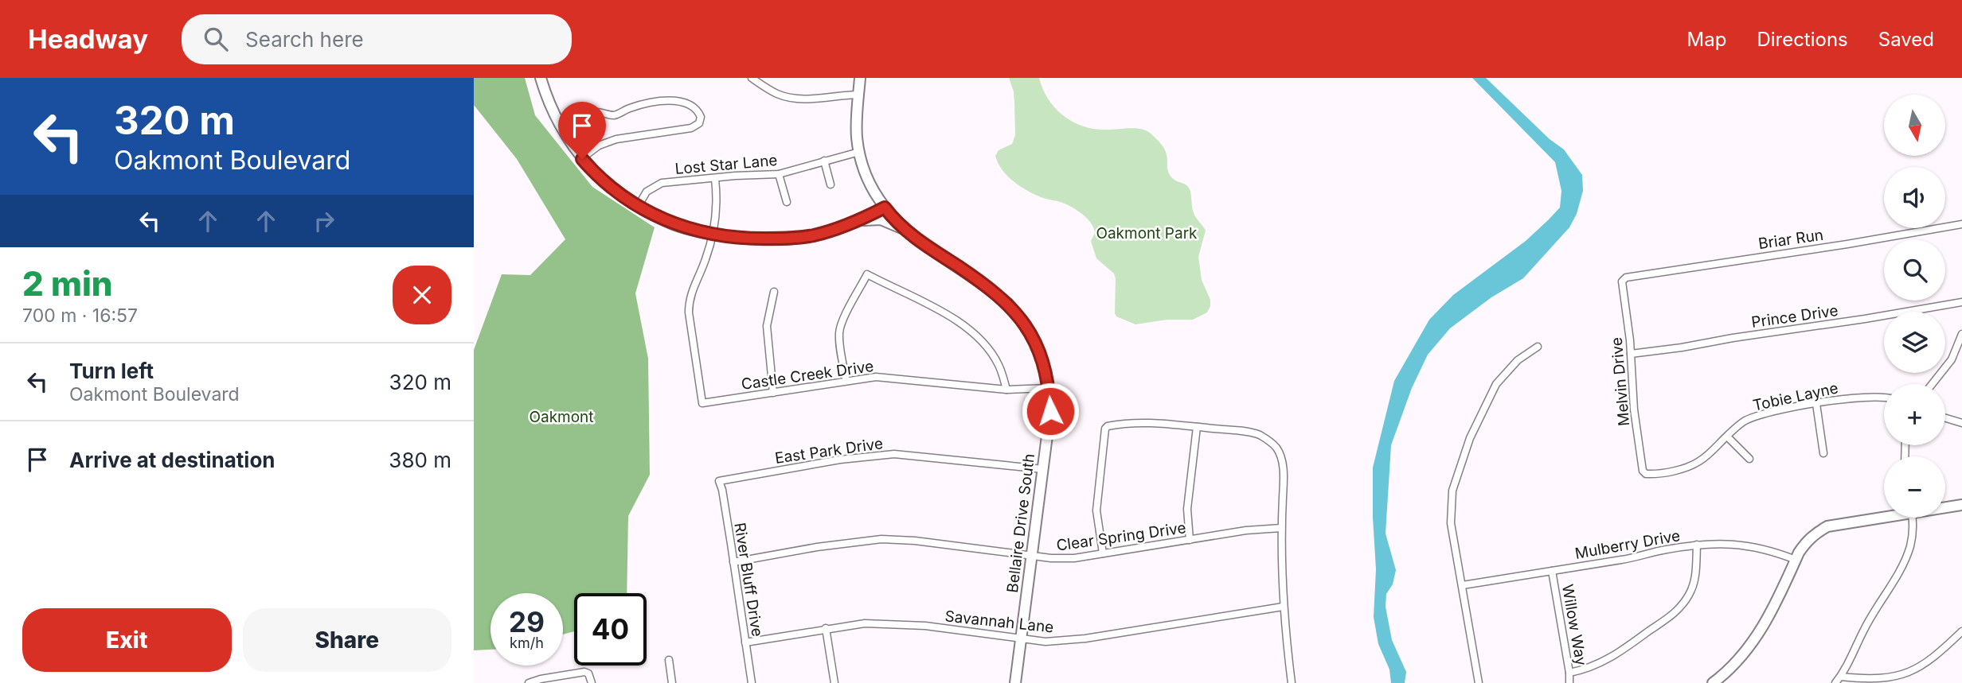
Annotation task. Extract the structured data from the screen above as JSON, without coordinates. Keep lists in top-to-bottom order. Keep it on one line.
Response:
{"streets":{"street":["Lost Star Lane","Briar Run","Prince Drive","Castle Creek Drive","Melvin Drive","Tobie Layne","East Park Drive","Bellaire Drive South","Clear Spring Drive","Mulberry Drive","River Bluff Drive","Savannah Lane","Willow Way"]},"crossings":[["Lost Star Lane","Bellaire Drive South"],["Briar Run","Melvin Drive"],["Prince Drive","Melvin Drive"],["Castle Creek Drive","Bellaire Drive South"],["Melvin Drive","Tobie Layne"],["East Park Drive","Bellaire Drive South"],["East Park Drive","River Bluff Drive"],["Bellaire Drive South","Clear Spring Drive"],["Bellaire Drive South","Savannah Lane"],["Clear Spring Drive","River Bluff Drive"],["Mulberry Drive","Willow Way"],["River Bluff Drive","Savannah Lane"]],"parks":["Oakmont Park","Oakmont"],"north":"bottom","page":{"header":"Headway","search":"Search here","nav":["Map","Directions","Saved"],"turn":["320 m","Oakmont Boulevard"],"map_buttons":["+","−"],"heading":["2 min","700 m · 16:57"],"list":[{"name":"Turn left","note":"Oakmont Boulevard","value":"320 m"},{"name":"Arrive at destination","value":"380 m"}],"speed":"29 km/h","limit":"40","buttons":["Exit","Share"]}}
